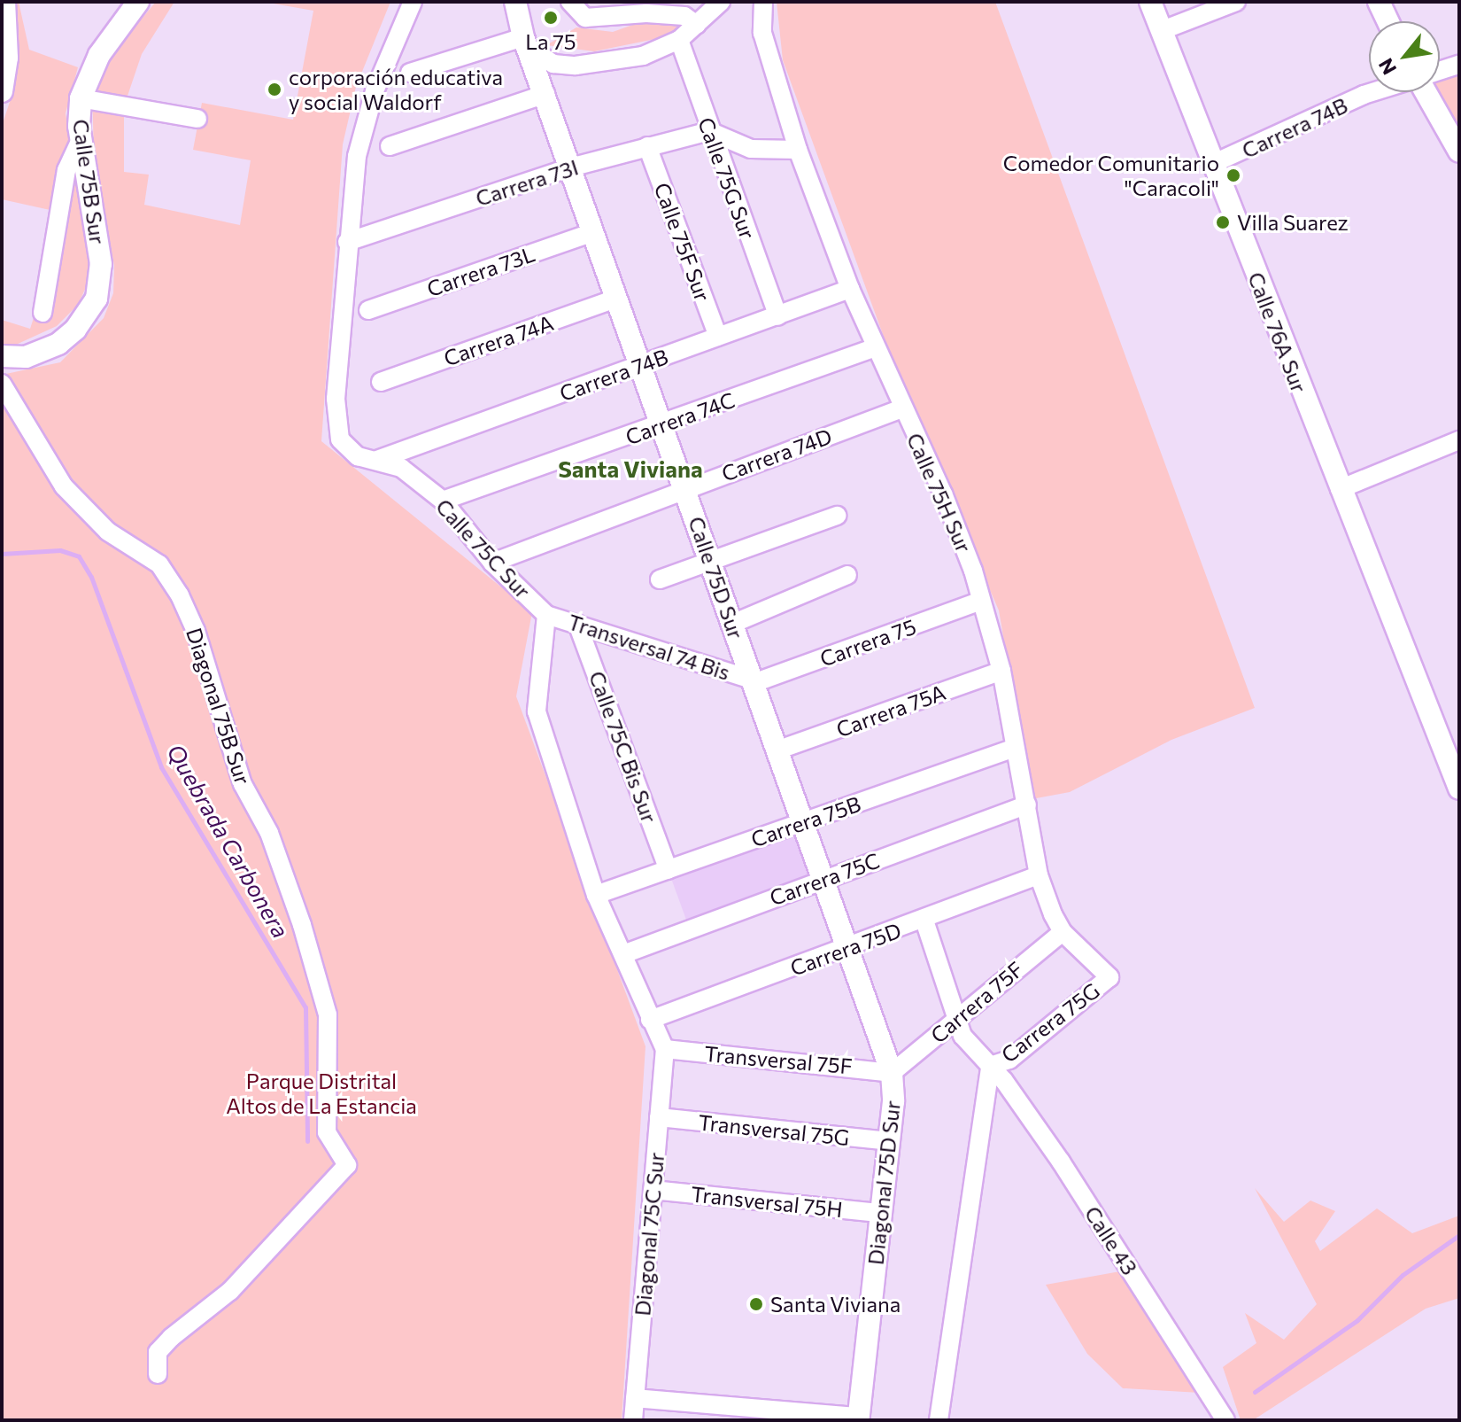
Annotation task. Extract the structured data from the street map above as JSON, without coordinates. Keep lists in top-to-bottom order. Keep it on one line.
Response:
{"streets":{"street":["Carrera 74B","Calle 75G Sur","Calle 75B Sur","Carrera 73I","Calle 75F Sur","Carrera 73L","Calle 76A Sur","Carrera 74A","Carrera 74C","Carrera 74D","Calle 75H Sur","Calle 75C Sur","Calle 75D Sur","Carrera 75","Transversal 74 Bis","Diagonal 75B Sur","Carrera 75A","Calle 75C Bis Sur","Carrera 75B","Carrera 75C","Carrera 75D","Carrera 75F","Carrera 75G","Transversal 75F","Transversal 75G","Diagonal 75D Sur","Transversal 75H","Diagonal 75C Sur","Calle 43"]},"crossings":[["Carrera 74B","Calle 75G Sur"],["Carrera 74B","Calle 75F Sur"],["Carrera 74B","Calle 76A Sur"],["Carrera 74B","Calle 75H Sur"],["Carrera 74B","Calle 75C Sur"],["Carrera 74B","Calle 75D Sur"],["Calle 75G Sur","Carrera 73I"],["Carrera 73I","Calle 75F Sur"],["Carrera 73I","Calle 75C Sur"],["Carrera 73I","Calle 75D Sur"],["Carrera 73L","Calle 75D Sur"],["Carrera 74A","Calle 75D Sur"],["Carrera 74C","Calle 75H Sur"],["Carrera 74C","Calle 75C Sur"],["Carrera 74C","Calle 75D Sur"],["Carrera 74D","Calle 75H Sur"],["Carrera 74D","Calle 75C Sur"],["Carrera 74D","Calle 75D Sur"],["Calle 75H Sur","Carrera 75"],["Calle 75H Sur","Carrera 75A"],["Calle 75H Sur","Carrera 75B"],["Calle 75H Sur","Carrera 75C"],["Calle 75H Sur","Carrera 75D"],["Calle 75H Sur","Carrera 75F"],["Calle 75H Sur","Carrera 75G"],["Calle 75C Sur","Transversal 74 Bis"],["Calle 75C Sur","Carrera 75B"],["Calle 75C Sur","Carrera 75C"],["Calle 75C Sur","Carrera 75D"],["Calle 75C Sur","Transversal 75F"],["Calle 75C Sur","Diagonal 75C Sur"],["Calle 75D Sur","Carrera 75"],["Calle 75D Sur","Transversal 74 Bis"],["Calle 75D Sur","Carrera 75A"],["Calle 75D Sur","Carrera 75B"],["Calle 75D Sur","Carrera 75C"],["Calle 75D Sur","Carrera 75D"],["Calle 75D Sur","Carrera 75F"],["Calle 75D Sur","Transversal 75F"],["Calle 75D Sur","Diagonal 75D Sur"],["Carrera 75","Transversal 74 Bis"],["Transversal 74 Bis","Calle 75C Bis Sur"],["Calle 75C Bis Sur","Carrera 75B"],["Carrera 75F","Transversal 75F"],["Carrera 75F","Diagonal 75D Sur"],["Carrera 75G","Calle 43"],["Transversal 75F","Diagonal 75D Sur"],["Transversal 75F","Diagonal 75C Sur"],["Transversal 75G","Diagonal 75D Sur"],["Transversal 75G","Diagonal 75C Sur"],["Diagonal 75D Sur","Transversal 75H"],["Transversal 75H","Diagonal 75C Sur"]],"districts":["Santa Viviana"],"water":["Quebrada Carbonera"],"parks":["Parque Distrital Altos de La Estancia"],"places":["La 75","corporación educativa y social Waldorf","Comedor Comunitario \"Caracoli\"","Villa Suarez","Santa Viviana"],"north":"bottom left"}
